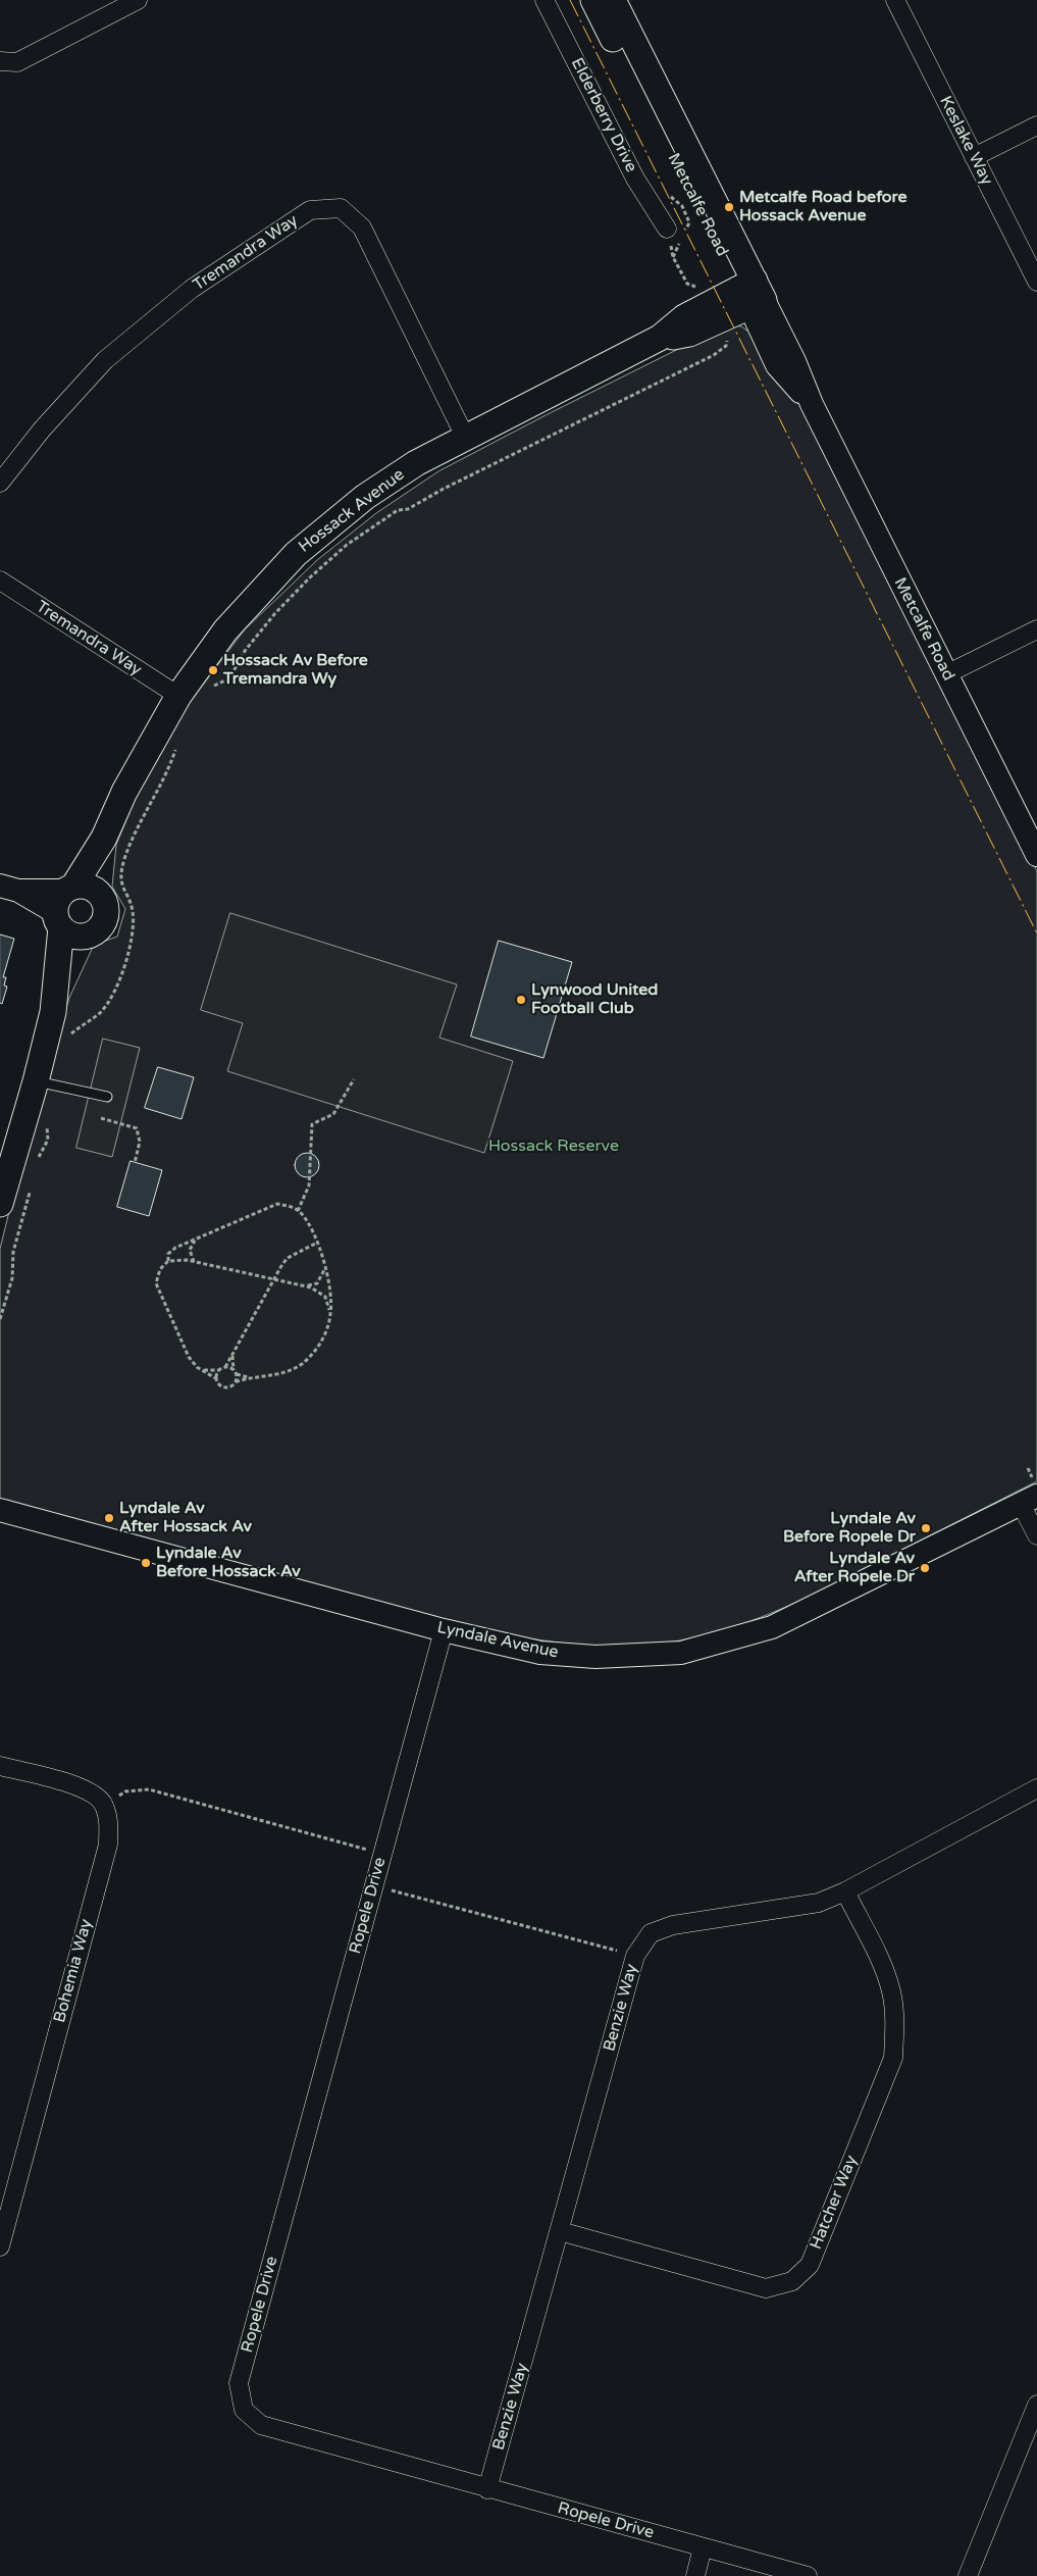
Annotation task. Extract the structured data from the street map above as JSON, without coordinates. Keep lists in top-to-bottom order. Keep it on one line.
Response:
{"streets":{"main road":["Metcalfe Road","Hossack Avenue"],"street":["Elderberry Drive","Keslake Way","Tremandra Way","Lyndale Avenue","Ropele Drive","Bohemia Way","Benzie Way","Hatcher Way"]},"crossings":[["Metcalfe Road","Hossack Avenue"],["Tremandra Way","Hossack Avenue"],["Lyndale Avenue","Ropele Drive"],["Ropele Drive","Benzie Way"],["Benzie Way","Hatcher Way"]],"parks":["Hossack Reserve"],"places":["Metcalfe Road before Hossack Avenue","Hossack Av Before Tremandra Wy","Lynwood United Football Club","Lyndale Av After Hossack Av","Lyndale Av Before Ropele Dr","Lyndale Av Before Hossack Av","Lyndale Av After Ropele Dr"]}
